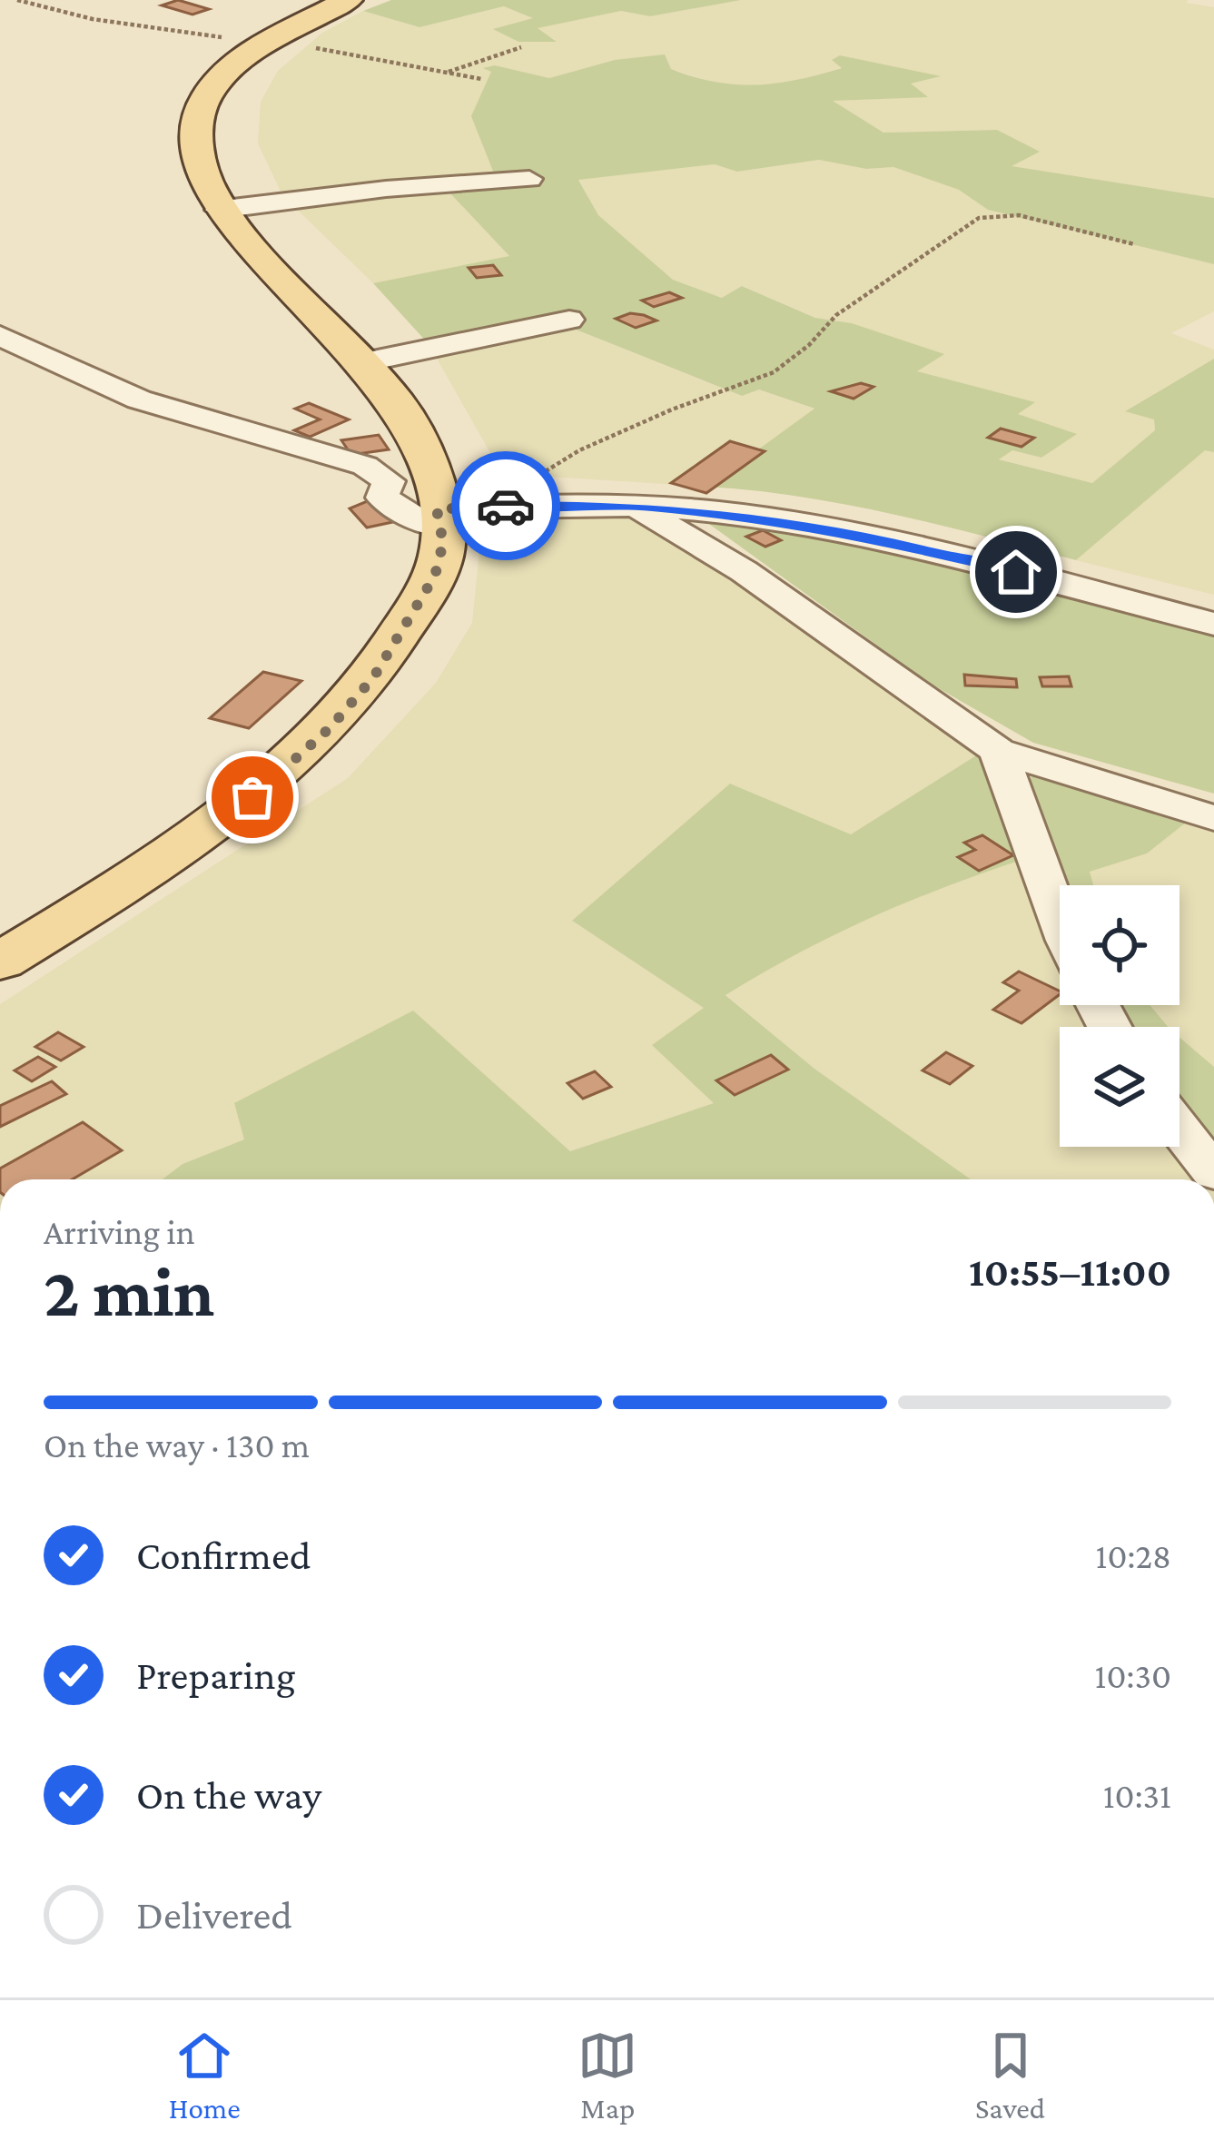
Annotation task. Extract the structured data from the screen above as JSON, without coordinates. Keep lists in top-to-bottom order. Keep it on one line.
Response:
{"page":{"heading":["2 min","Arriving in","10:55–11:00"],"bar":"On the way · 130 m","list":[["Confirmed","10:28"],["Preparing","10:30"],["On the way","10:31"],"Delivered"],"tabs":["Home","Map","Saved"]}}
